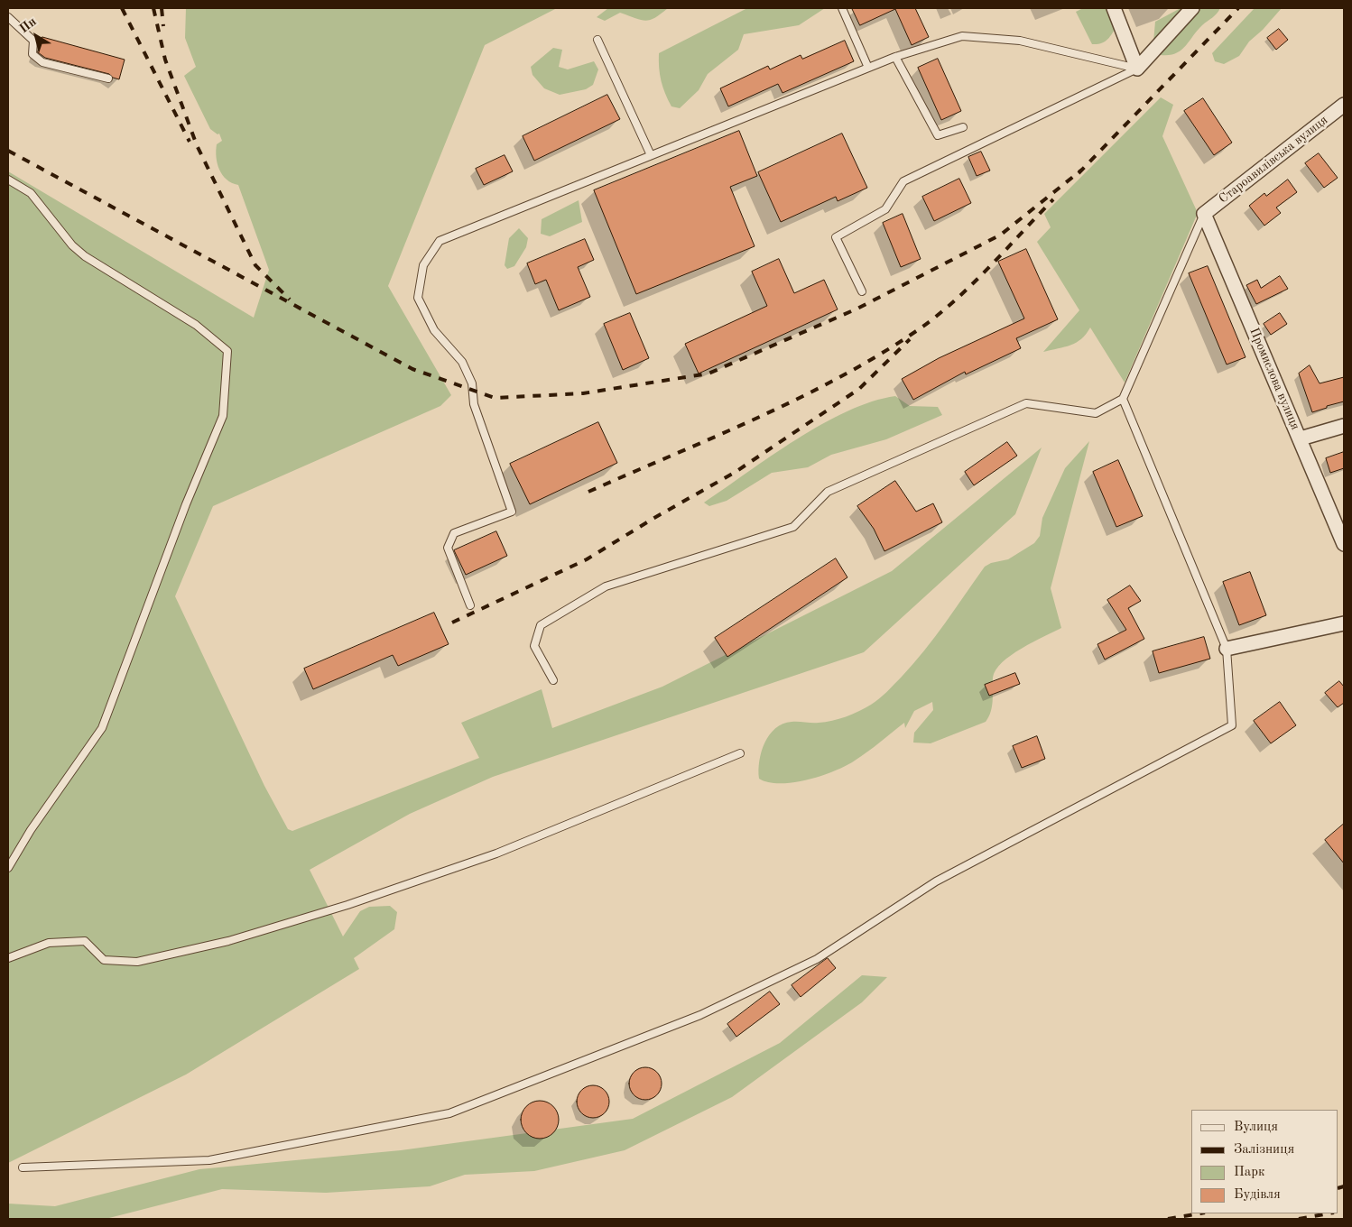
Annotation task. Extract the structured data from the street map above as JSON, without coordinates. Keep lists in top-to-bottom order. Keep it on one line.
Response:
{"streets":{"street":["Староавилівська вулиця","Промислова вулиця"]},"crossings":[["Староавилівська вулиця","Промислова вулиця"]],"legend":["Вулиця","Залізниця","Парк","Будівля"],"north":"top left"}
